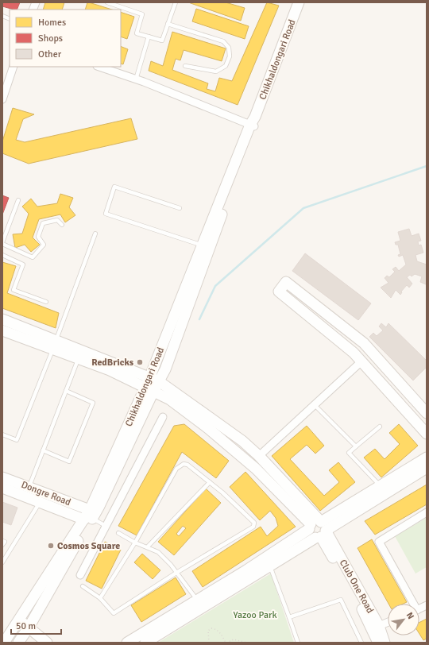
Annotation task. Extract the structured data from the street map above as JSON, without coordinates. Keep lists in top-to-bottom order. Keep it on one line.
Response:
{"streets":{"street":["Chikhaldongari Road","Dongre Road","Club One Road"]},"crossings":[["Chikhaldongari Road","Dongre Road"]],"parks":["Yazoo Park"],"places":["RedBricks","Cosmos Square"],"legend":["Homes","Shops","Other"],"scale_bar":"50 m","north":"top right"}
